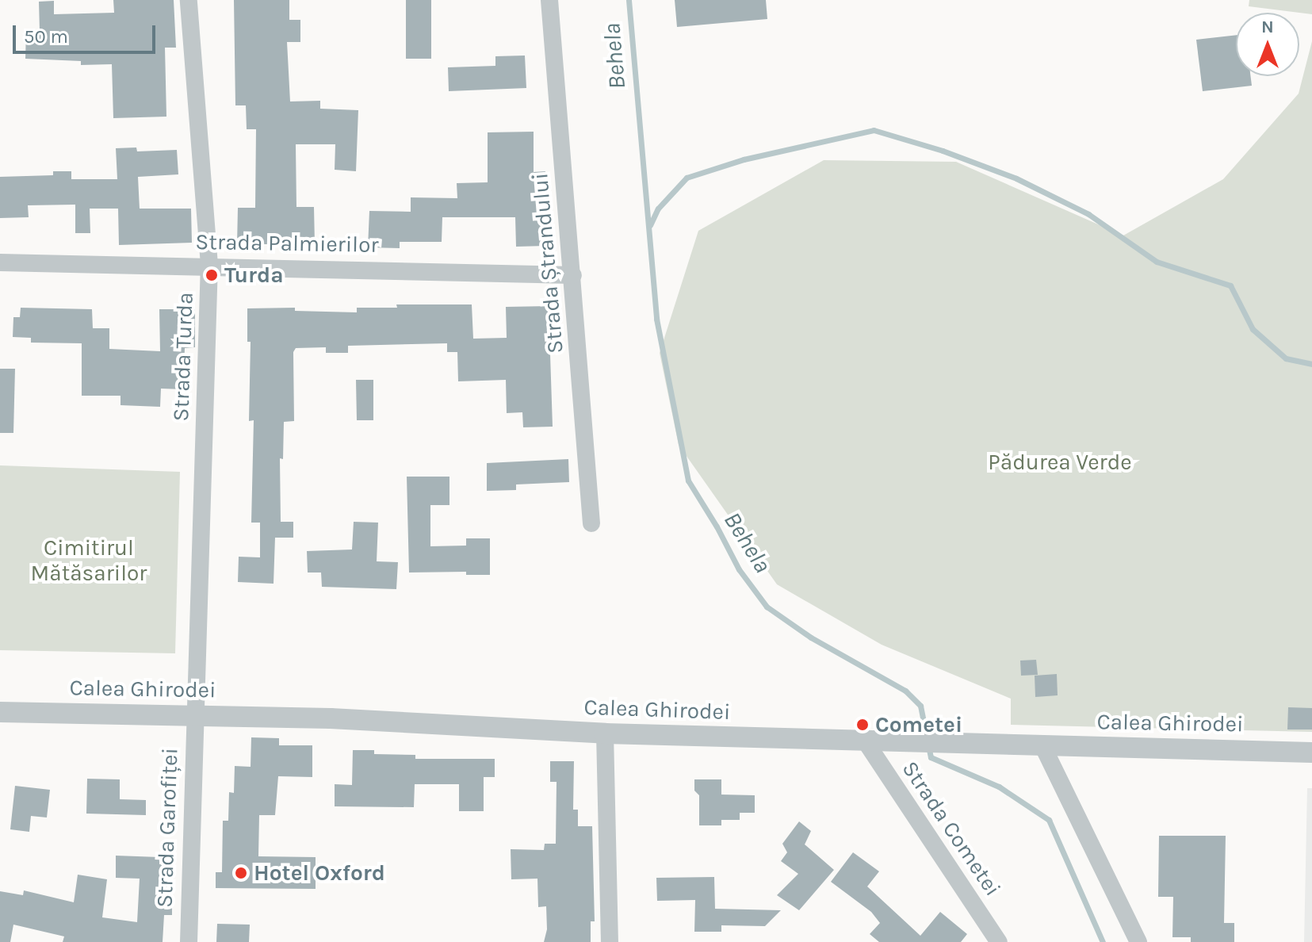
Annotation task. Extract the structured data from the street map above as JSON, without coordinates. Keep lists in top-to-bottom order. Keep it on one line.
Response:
{"streets":{"street":["Strada Palmierilor","Strada Ștrandului","Strada Turda","Calea Ghirodei","Strada Garofiței","Strada Cometei"]},"crossings":[["Strada Palmierilor","Strada Ștrandului"],["Strada Palmierilor","Strada Turda"],["Strada Turda","Calea Ghirodei"],["Strada Turda","Strada Garofiței"],["Calea Ghirodei","Strada Garofiței"],["Calea Ghirodei","Strada Cometei"]],"water":["Behela"],"parks":["Pădurea Verde","Cimitirul Mătăsarilor"],"places":["Turda","Cometei","Hotel Oxford"],"scale_bar":"50 m","north":"top"}
